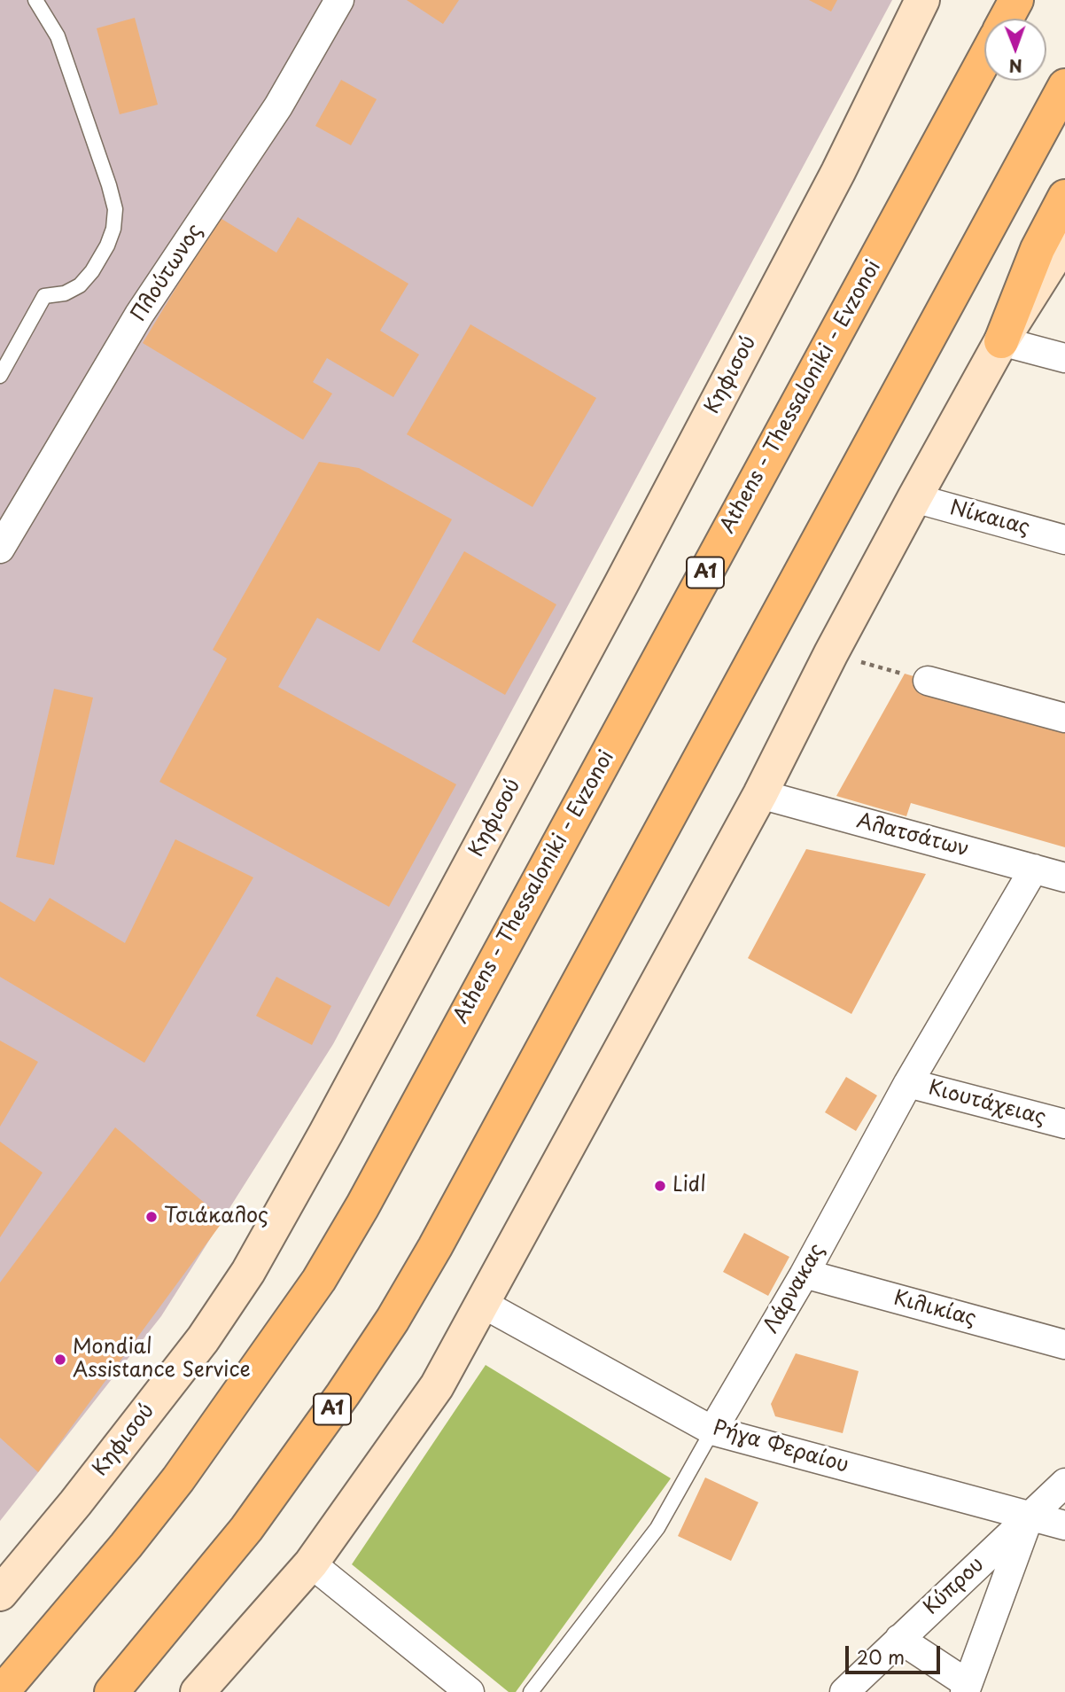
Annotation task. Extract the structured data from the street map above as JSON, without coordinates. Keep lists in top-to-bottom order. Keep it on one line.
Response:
{"streets":{"highway":["Athens - Thessaloniki - Evzonoi","Α1"],"main road":["Κηφισού"],"street":["Πλούτωνος","Νίκαιας","Αλατσάτων","Κιουτάχειας","Λάρνακας","Κιλικίας","Ρήγα Φεραίου","Κύπρου"]},"crossings":[["Αλατσάτων","Λάρνακας"],["Κιουτάχειας","Λάρνακας"],["Λάρνακας","Κιλικίας"],["Λάρνακας","Ρήγα Φεραίου"],["Ρήγα Φεραίου","Κύπρου"]],"places":["Lidl","Τσιάκαλος","Mondial Assistance Service"],"scale_bar":"20 m","north":"bottom"}
